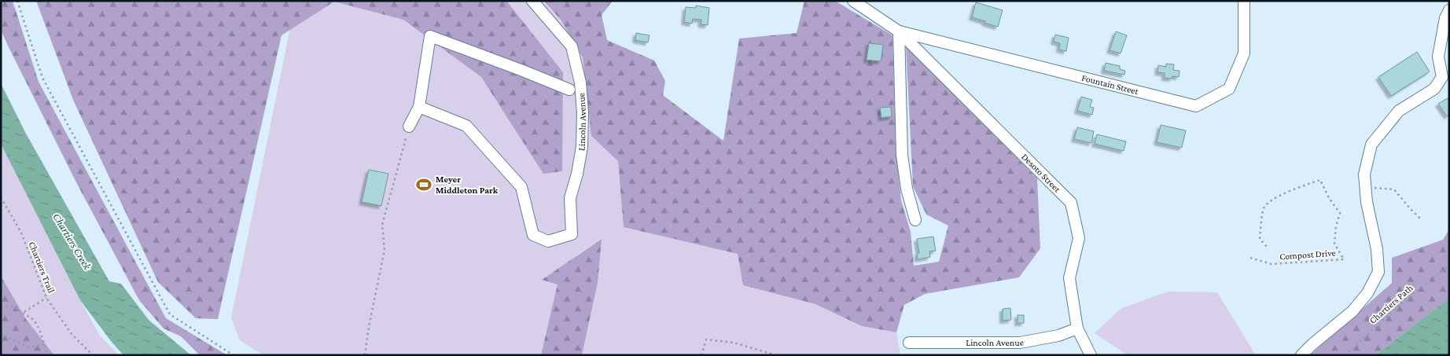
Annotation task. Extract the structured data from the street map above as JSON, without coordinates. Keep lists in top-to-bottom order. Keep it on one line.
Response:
{"streets":{"street":["Fountain Street","Lincoln Avenue","Desoto Street"],"path":["Compost Drive","Chartiers Trail","Chartiers Path"]},"crossings":[["Fountain Street","Desoto Street"],["Lincoln Avenue","Desoto Street"]],"water":["Chartiers Creek"],"places":{"sports":["Meyer Middleton Park"]}}
